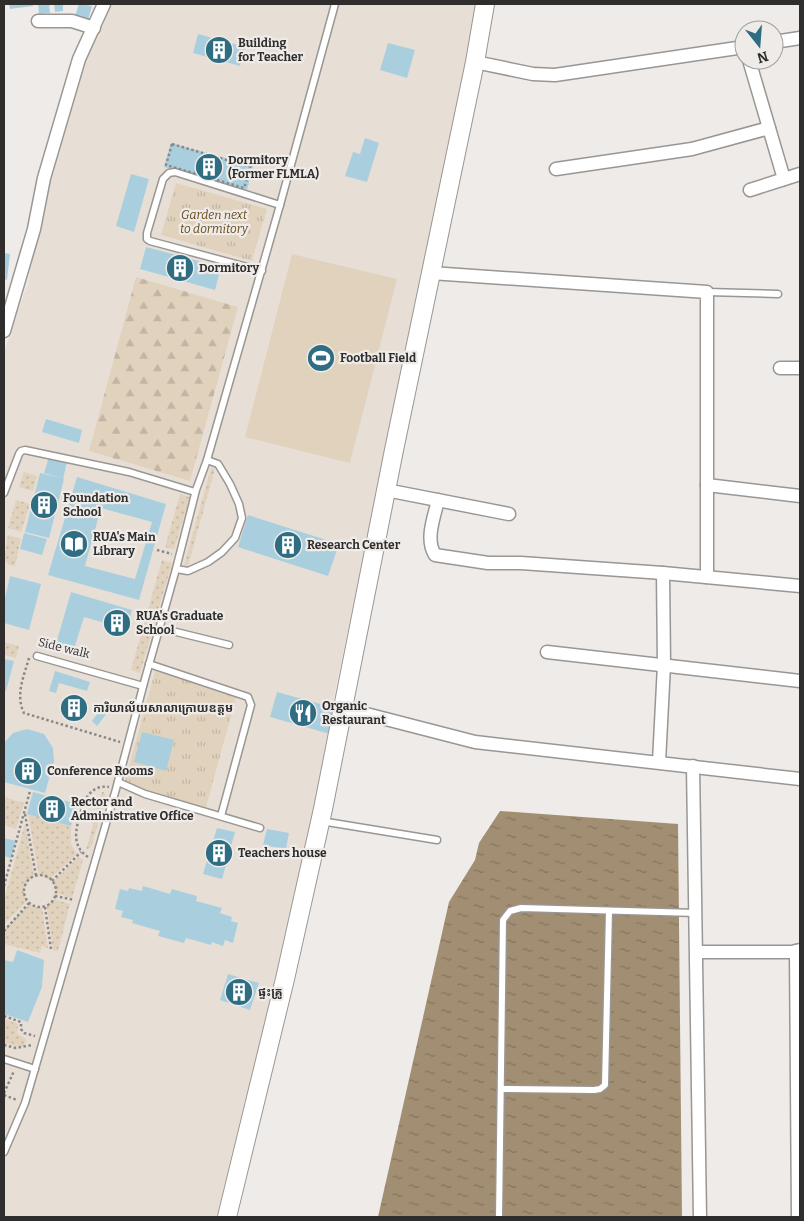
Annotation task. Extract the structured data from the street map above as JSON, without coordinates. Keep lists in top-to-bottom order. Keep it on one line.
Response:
{"streets":{"path":["Side walk"]},"parks":["Garden next to dormitory"],"places":{"building":["Building for Teacher","Dormitory (Former FLMLA)","Dormitory","Foundation School","Research Center","RUA's Graduate School","ការិយាល័យសាលាក្រោយឧត្តម","Conference Rooms","Rector and Administrative Office","Teachers house","ផ្ទះគ្រូ"],"sports":["Football Field"],"library":["RUA's Main Library"],"restaurant":["Organic Restaurant"]},"north":"bottom"}
